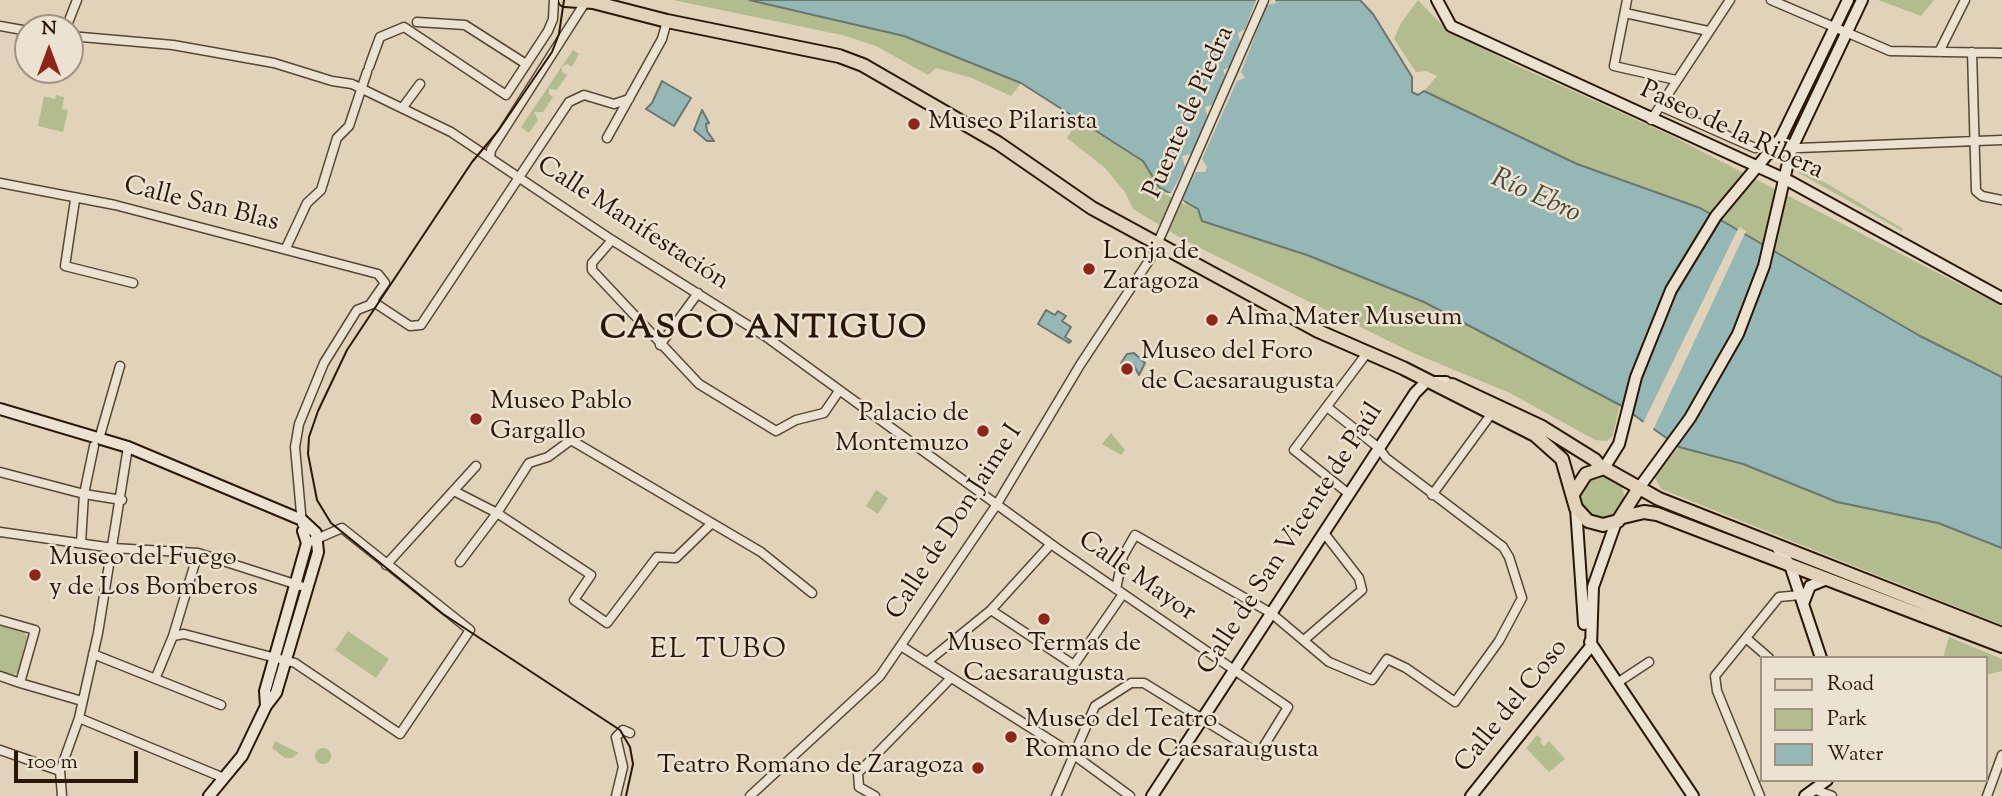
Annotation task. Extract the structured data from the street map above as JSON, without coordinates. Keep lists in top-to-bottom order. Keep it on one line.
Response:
{"streets":{"main road":["Paseo de la Ribera","Calle de San Vicente de Paúl","Calle del Coso"],"street":["Puente de Piedra","Calle San Blas","Calle Manifestación","Calle de Don Jaime I","Calle Mayor"]},"crossings":[["Puente de Piedra","Calle de Don Jaime I"],["Calle Manifestación","Calle Mayor"],["Calle de Don Jaime I","Calle Mayor"],["Calle de San Vicente de Paúl","Calle Mayor"]],"districts":["CASCO ANTIGUO","EL TUBO"],"water":["Río Ebro"],"places":["Museo Pilarista","Lonja de Zaragoza","Alma Mater Museum","Museo del Foro de Caesaraugusta","Museo Pablo Gargallo","Palacio de Montemuzo","Museo del Fuego y de Los Bomberos","Museo Termas de Caesaraugusta","Museo del Teatro Romano de Caesaraugusta","Teatro Romano de Zaragoza"],"legend":["Road","Park","Water"],"scale_bar":"100 m","north":"top"}
